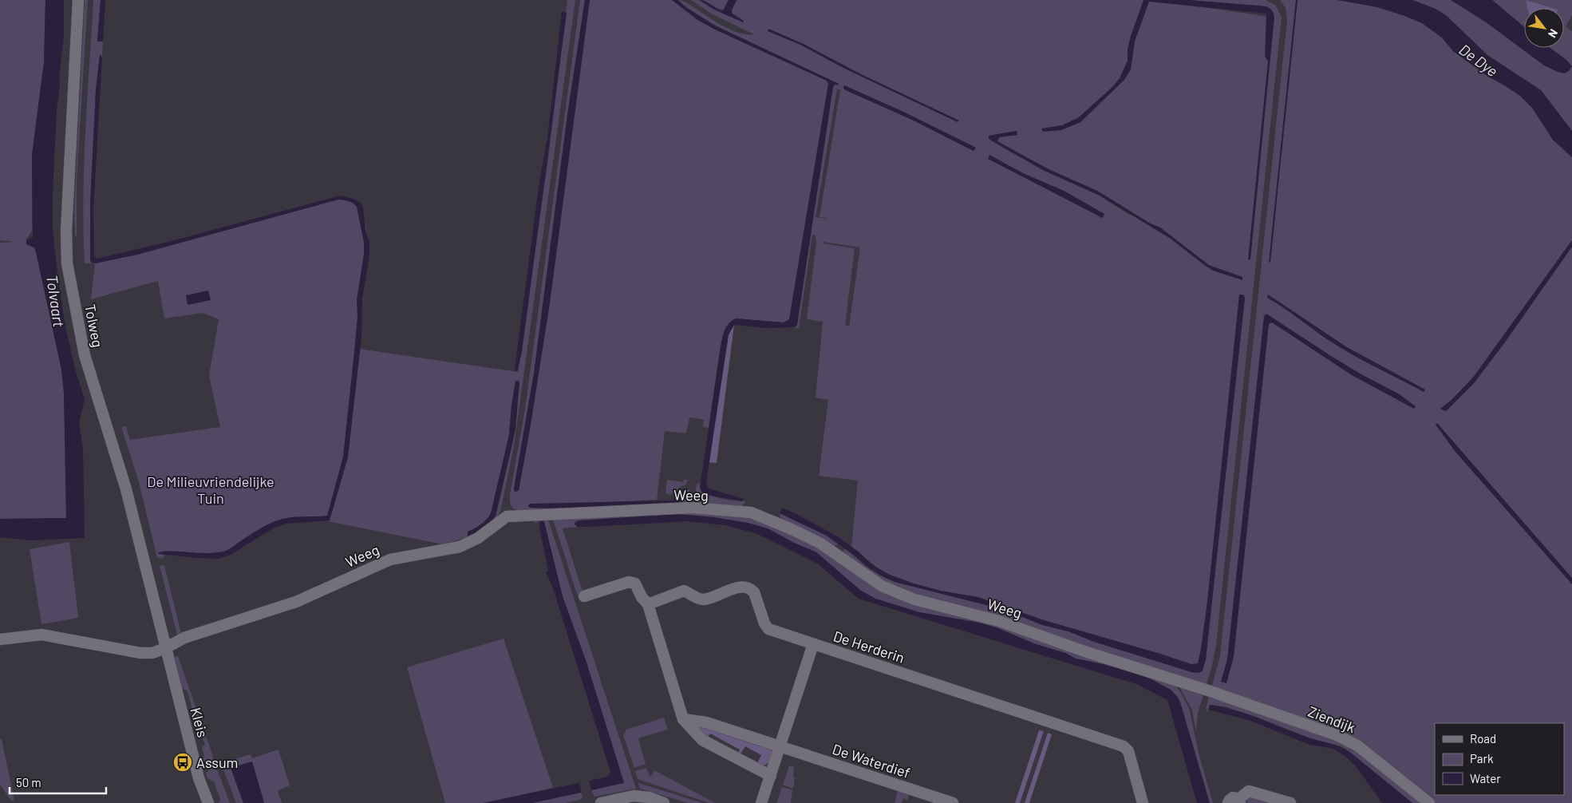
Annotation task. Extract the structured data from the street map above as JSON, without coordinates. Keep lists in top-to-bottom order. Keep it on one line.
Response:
{"streets":{"street":["Tolweg","Weeg","De Herderin","Ziendijk","Kleis","De Waterdief"]},"crossings":[["Tolweg","Weeg"],["Tolweg","Kleis"],["Weeg","Ziendijk"],["Weeg","Kleis"]],"water":["De Dye","Tolvaart"],"parks":["De Milieuvriendelijke Tuin"],"places":{"bus stop":["Assum"]},"legend":["Road","Park","Water"],"scale_bar":"50 m","north":"bottom right"}
